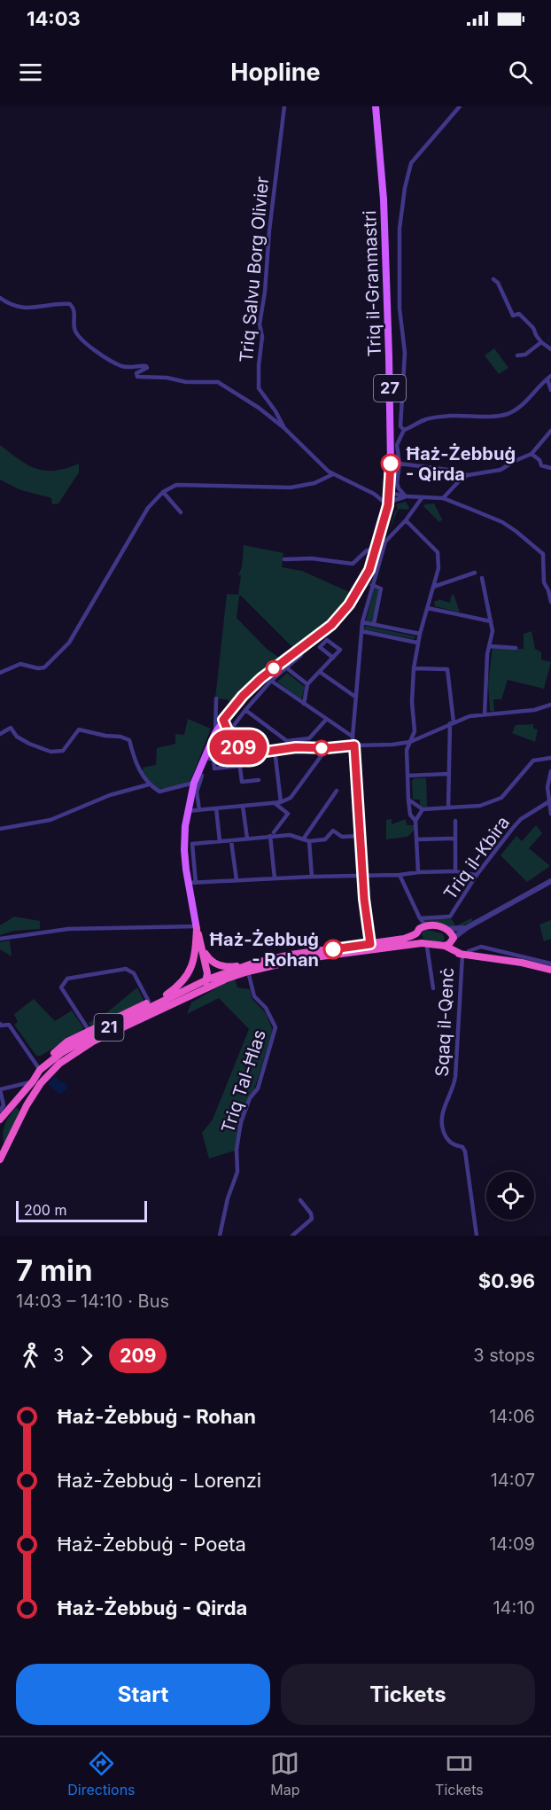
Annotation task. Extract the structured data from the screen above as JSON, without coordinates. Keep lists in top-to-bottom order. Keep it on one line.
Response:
{"streets":{"highway":["27","21"],"main road":["Triq il-Granmastri"],"street":["Triq Salvu Borg Olivier","Triq il-Kbira","Sqaq il-Qenċ","Triq Tal-Ħlas"]},"crossings":[["Triq il-Granmastri","27"],["27","21"],["21","Triq Tal-Ħlas"]],"places":["Ħaż-Żebbuġ - Qirda","Ħaż-Żebbuġ - Rohan"],"lines":["bus line 209"],"scale_bar":"200 m","page":{"status":"14:03","header":"Hopline","on_map":"209","scale":"200 m","heading":["7 min","14:03 – 14:10 · Bus","$0.96"],"legs":["3","209","3 stops"],"list":[{"name":"Ħaż-Żebbuġ - Rohan","value":"14:06"},{"name":"Ħaż-Żebbuġ - Lorenzi","value":"14:07"},{"name":"Ħaż-Żebbuġ - Poeta","value":"14:09"},{"name":"Ħaż-Żebbuġ - Qirda","value":"14:10"}],"buttons":["Start","Tickets"],"tabs":["Directions","Map","Tickets"]}}
